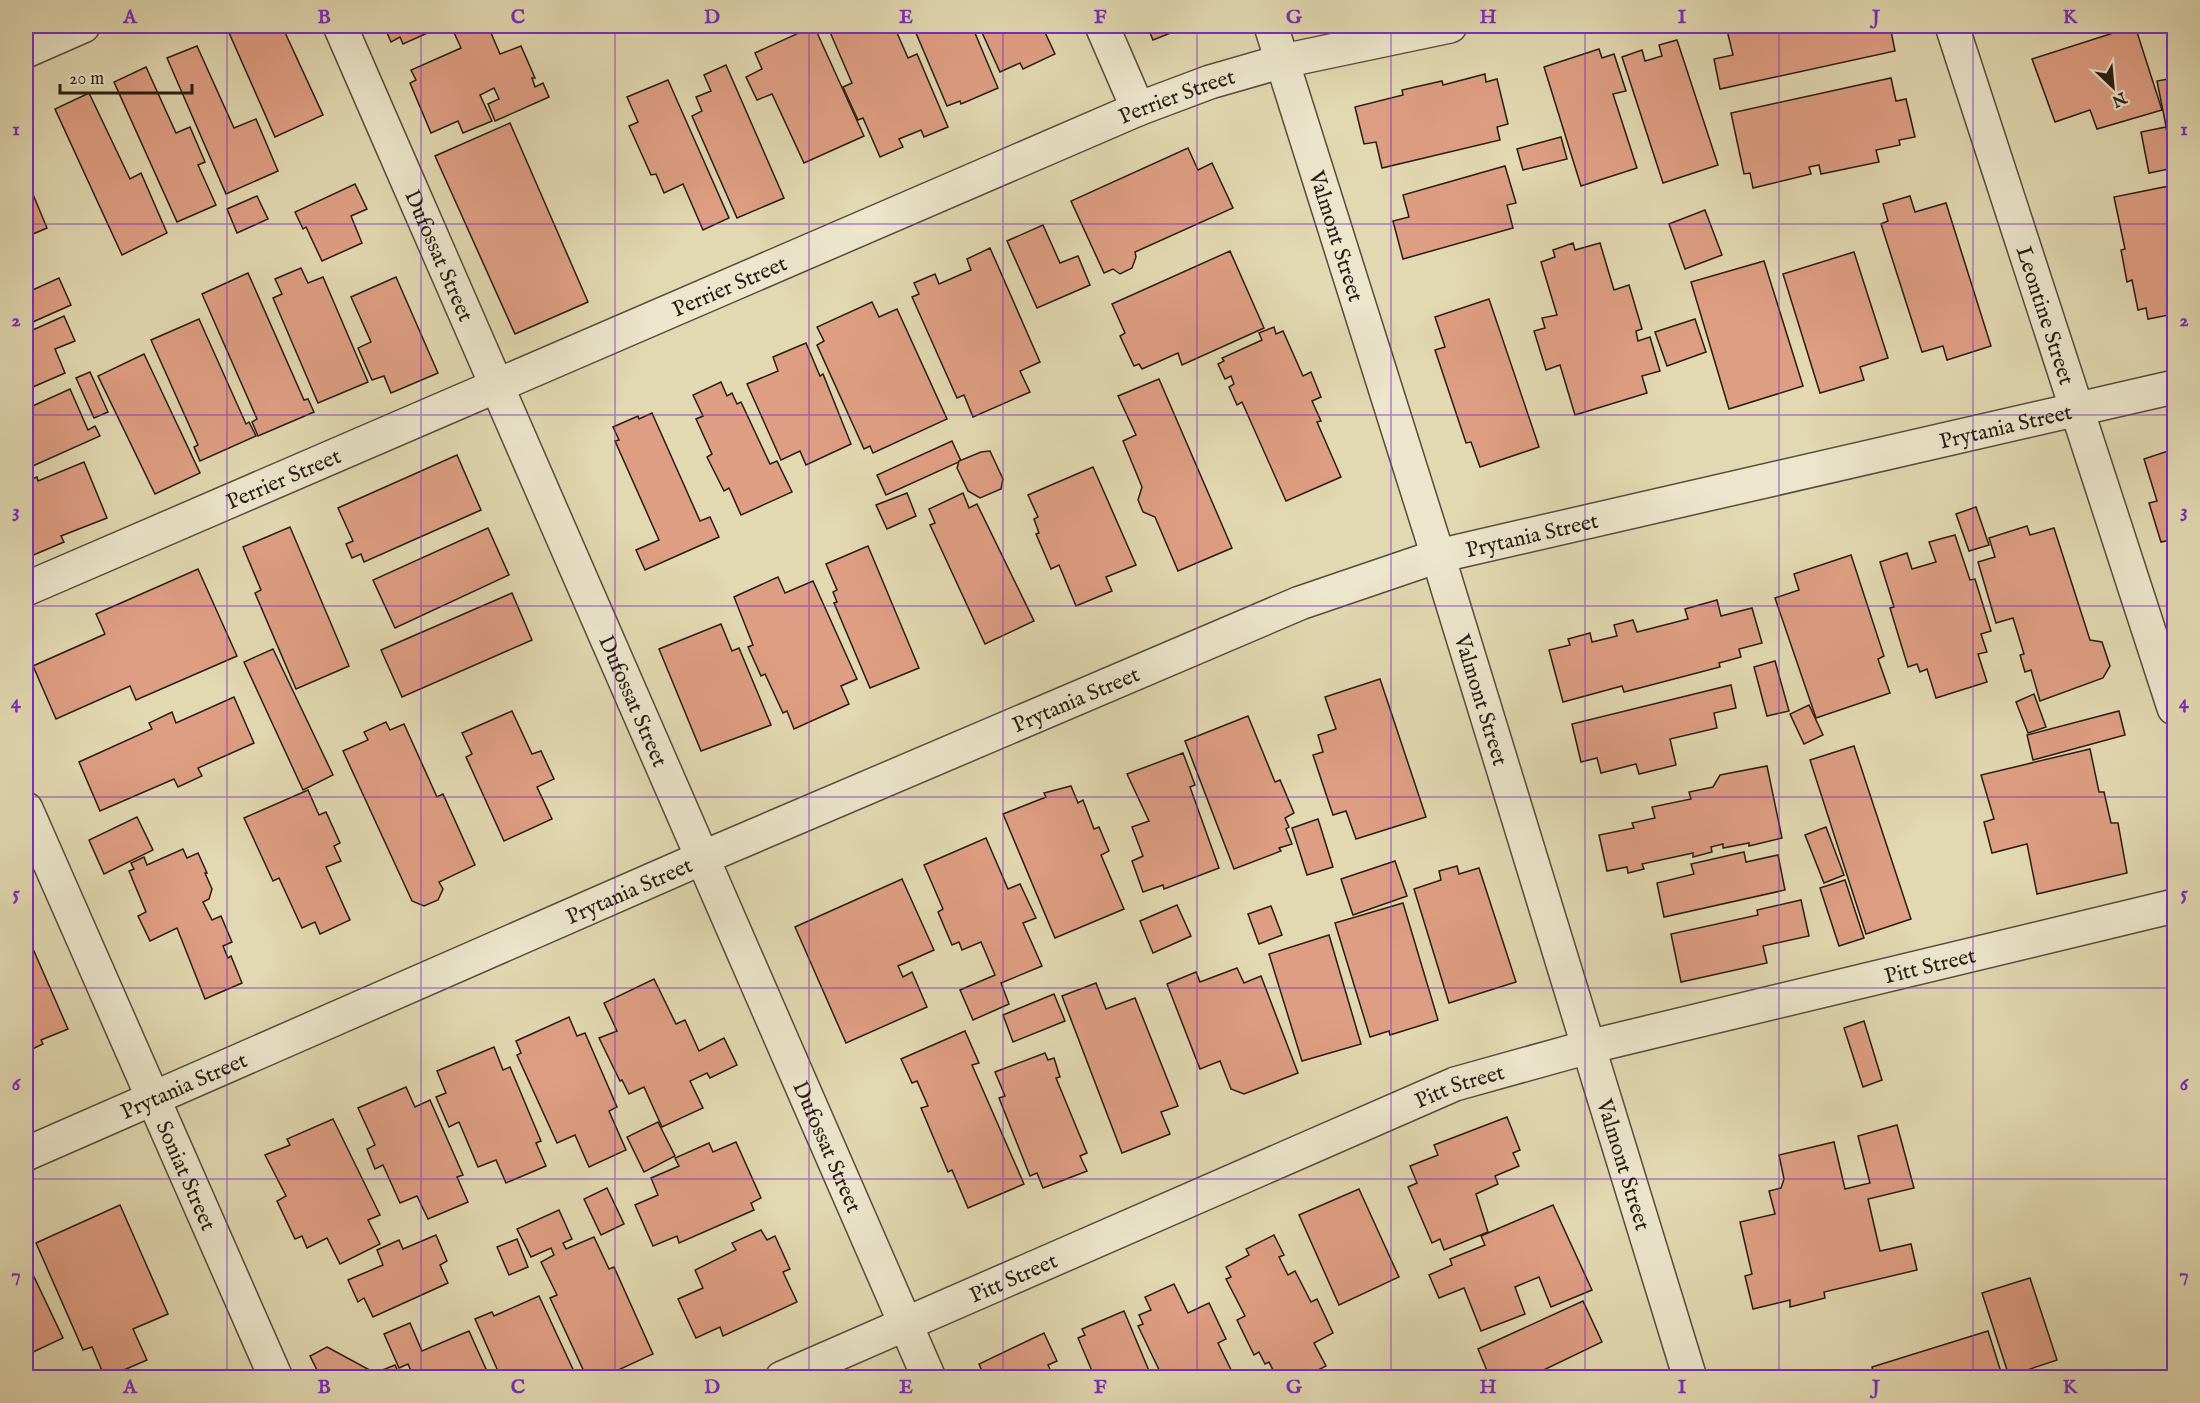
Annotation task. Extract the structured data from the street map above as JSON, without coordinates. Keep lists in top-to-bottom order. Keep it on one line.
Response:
{"streets":{"street":["Perrier Street","Valmont Street","Dufossat Street","Leontine Street","Prytania Street","Pitt Street","Soniat Street"]},"crossings":[["Perrier Street","Valmont Street"],["Perrier Street","Dufossat Street"],["Valmont Street","Prytania Street"],["Valmont Street","Pitt Street"],["Dufossat Street","Prytania Street"],["Dufossat Street","Pitt Street"],["Leontine Street","Prytania Street"],["Prytania Street","Soniat Street"]],"scale_bar":"20 m","north":"bottom right","grid":{"columns":["A","B","C","D","E","F","G","H","I","J","K"],"rows":["1","2","3","4","5","6","7"]}}
